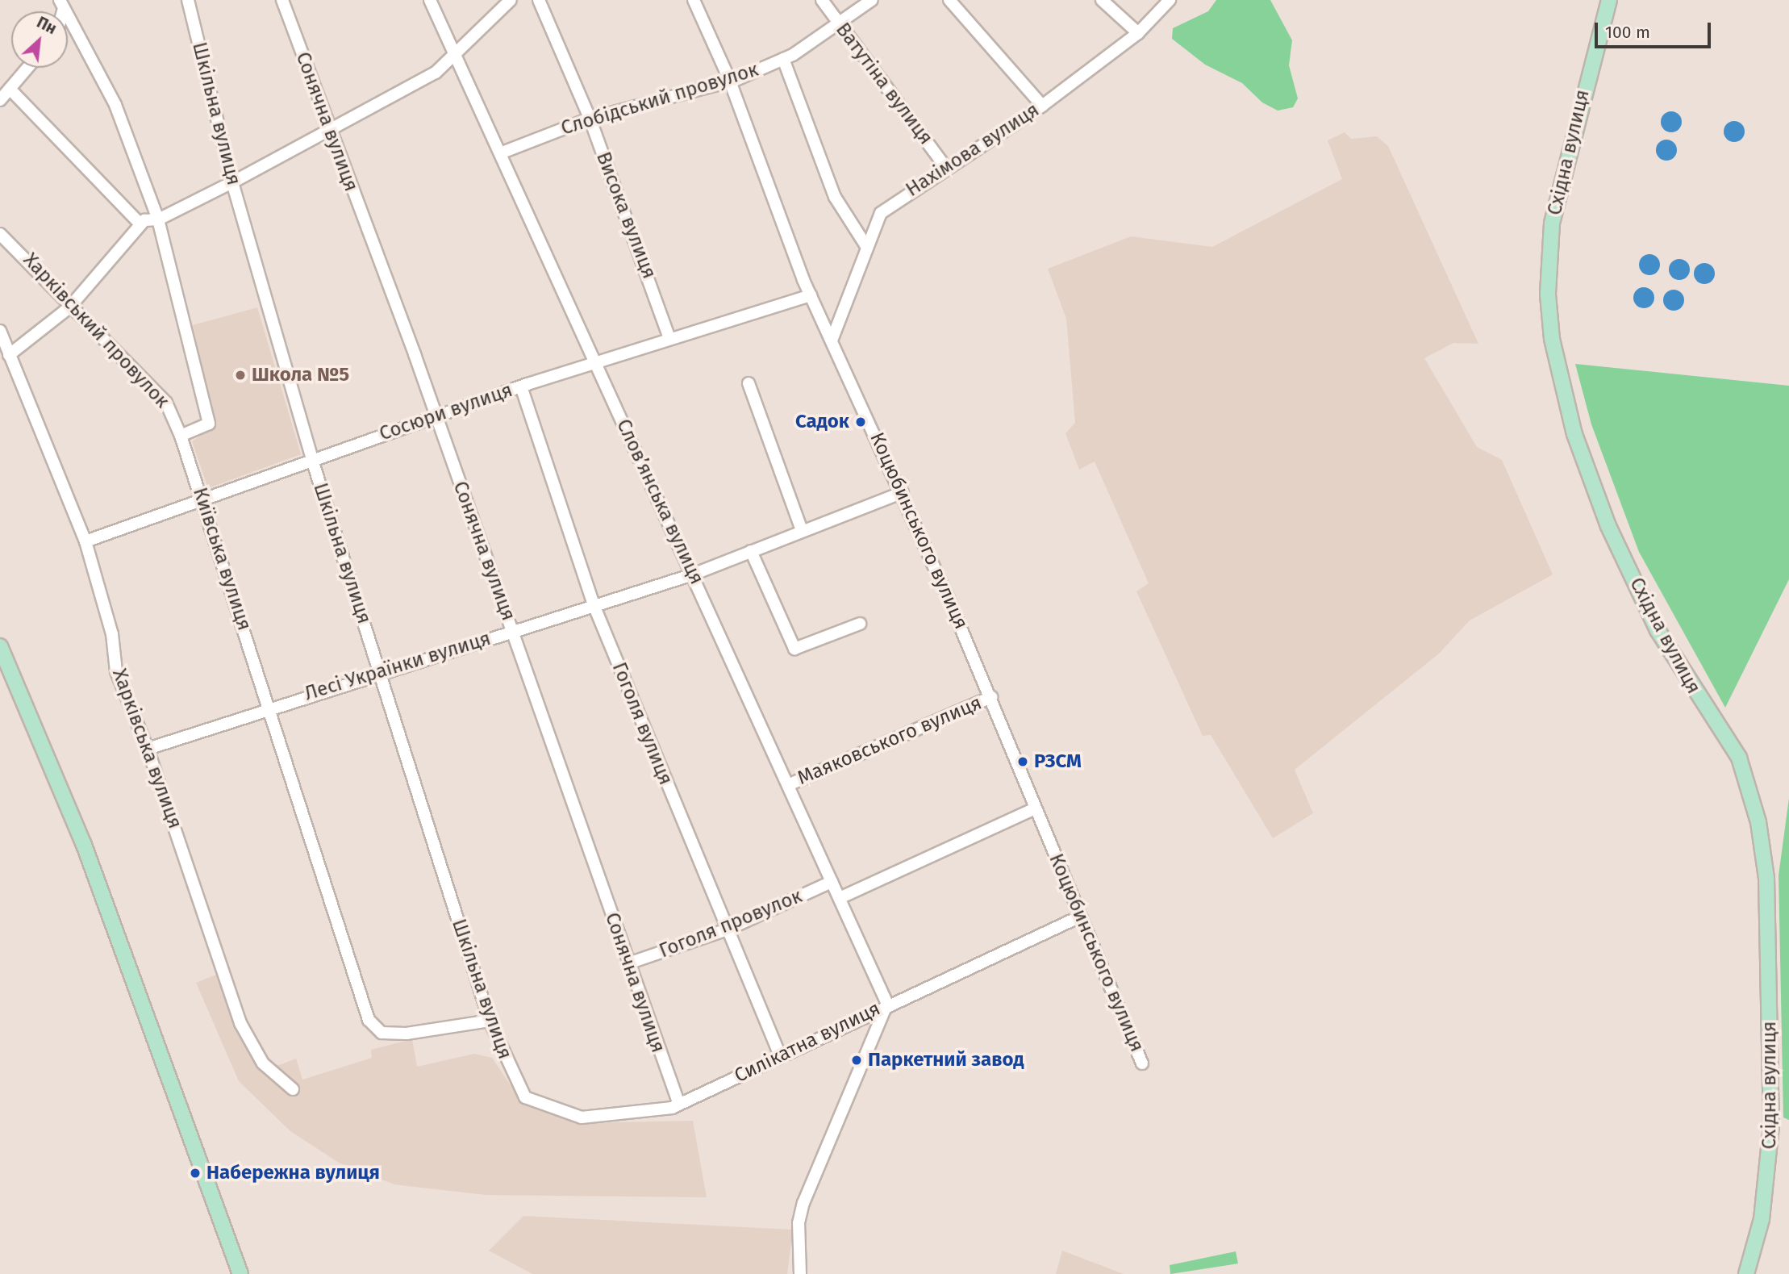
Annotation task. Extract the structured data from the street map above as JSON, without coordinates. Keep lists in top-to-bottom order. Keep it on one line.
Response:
{"streets":{"main road":["Східна вулиця"],"street":["Ватутіна вулиця","Слобідський провулок","Шкільна вулиця","Сонячна вулиця","Нахімова вулиця","Висока вулиця","Харківський провулок","Сосюри вулиця","Слов’янська вулиця","Коцюбинського вулиця","Київська вулиця","Лесі Українки вулиця","Гоголя вулиця","Маяковського вулиця","Харківська вулиця","Гоголя провулок","Силікатна вулиця"]},"crossings":[["Ватутіна вулиця","Слобідський провулок"],["Ватутіна вулиця","Нахімова вулиця"],["Слобідський провулок","Висока вулиця"],["Слобідський провулок","Слов’янська вулиця"],["Слобідський провулок","Коцюбинського вулиця"],["Шкільна вулиця","Сосюри вулиця"],["Шкільна вулиця","Київська вулиця"],["Шкільна вулиця","Лесі Українки вулиця"],["Шкільна вулиця","Силікатна вулиця"],["Сонячна вулиця","Сосюри вулиця"],["Сонячна вулиця","Лесі Українки вулиця"],["Сонячна вулиця","Гоголя провулок"],["Сонячна вулиця","Силікатна вулиця"],["Нахімова вулиця","Коцюбинського вулиця"],["Висока вулиця","Сосюри вулиця"],["Харківський провулок","Київська вулиця"],["Сосюри вулиця","Слов’янська вулиця"],["Сосюри вулиця","Коцюбинського вулиця"],["Сосюри вулиця","Київська вулиця"],["Сосюри вулиця","Гоголя вулиця"],["Сосюри вулиця","Харківська вулиця"],["Слов’янська вулиця","Лесі Українки вулиця"],["Слов’янська вулиця","Маяковського вулиця"],["Слов’янська вулиця","Гоголя провулок"],["Слов’янська вулиця","Силікатна вулиця"],["Коцюбинського вулиця","Лесі Українки вулиця"],["Коцюбинського вулиця","Маяковського вулиця"],["Коцюбинського вулиця","Силікатна вулиця"],["Київська вулиця","Лесі Українки вулиця"],["Лесі Українки вулиця","Гоголя вулиця"],["Лесі Українки вулиця","Харківська вулиця"],["Гоголя вулиця","Гоголя провулок"],["Гоголя вулиця","Силікатна вулиця"]],"places":["Школа №5","Садок","РЗСМ","Паркетний завод","Набережна вулиця"],"scale_bar":"100 m","north":"top right"}
